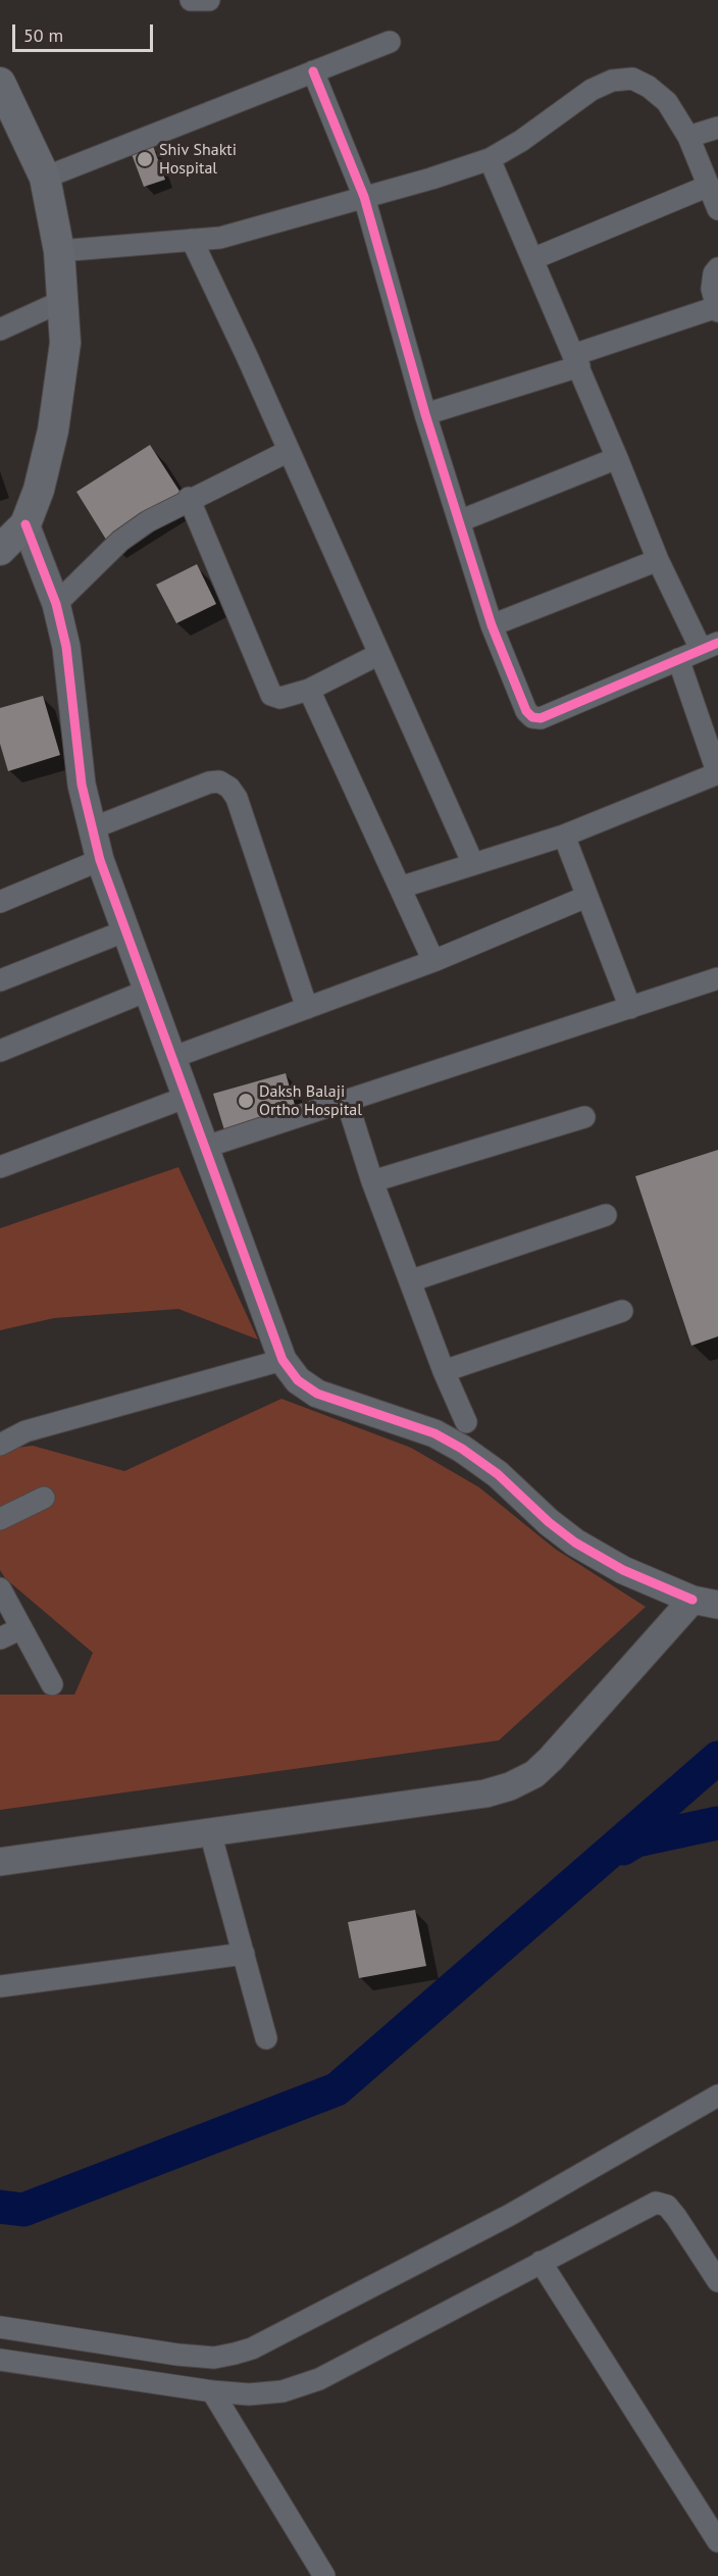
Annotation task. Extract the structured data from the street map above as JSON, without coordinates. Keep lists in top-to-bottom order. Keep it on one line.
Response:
{"places":["Shiv Shakti Hospital","Daksh Balaji Ortho Hospital"],"scale_bar":"50 m"}
